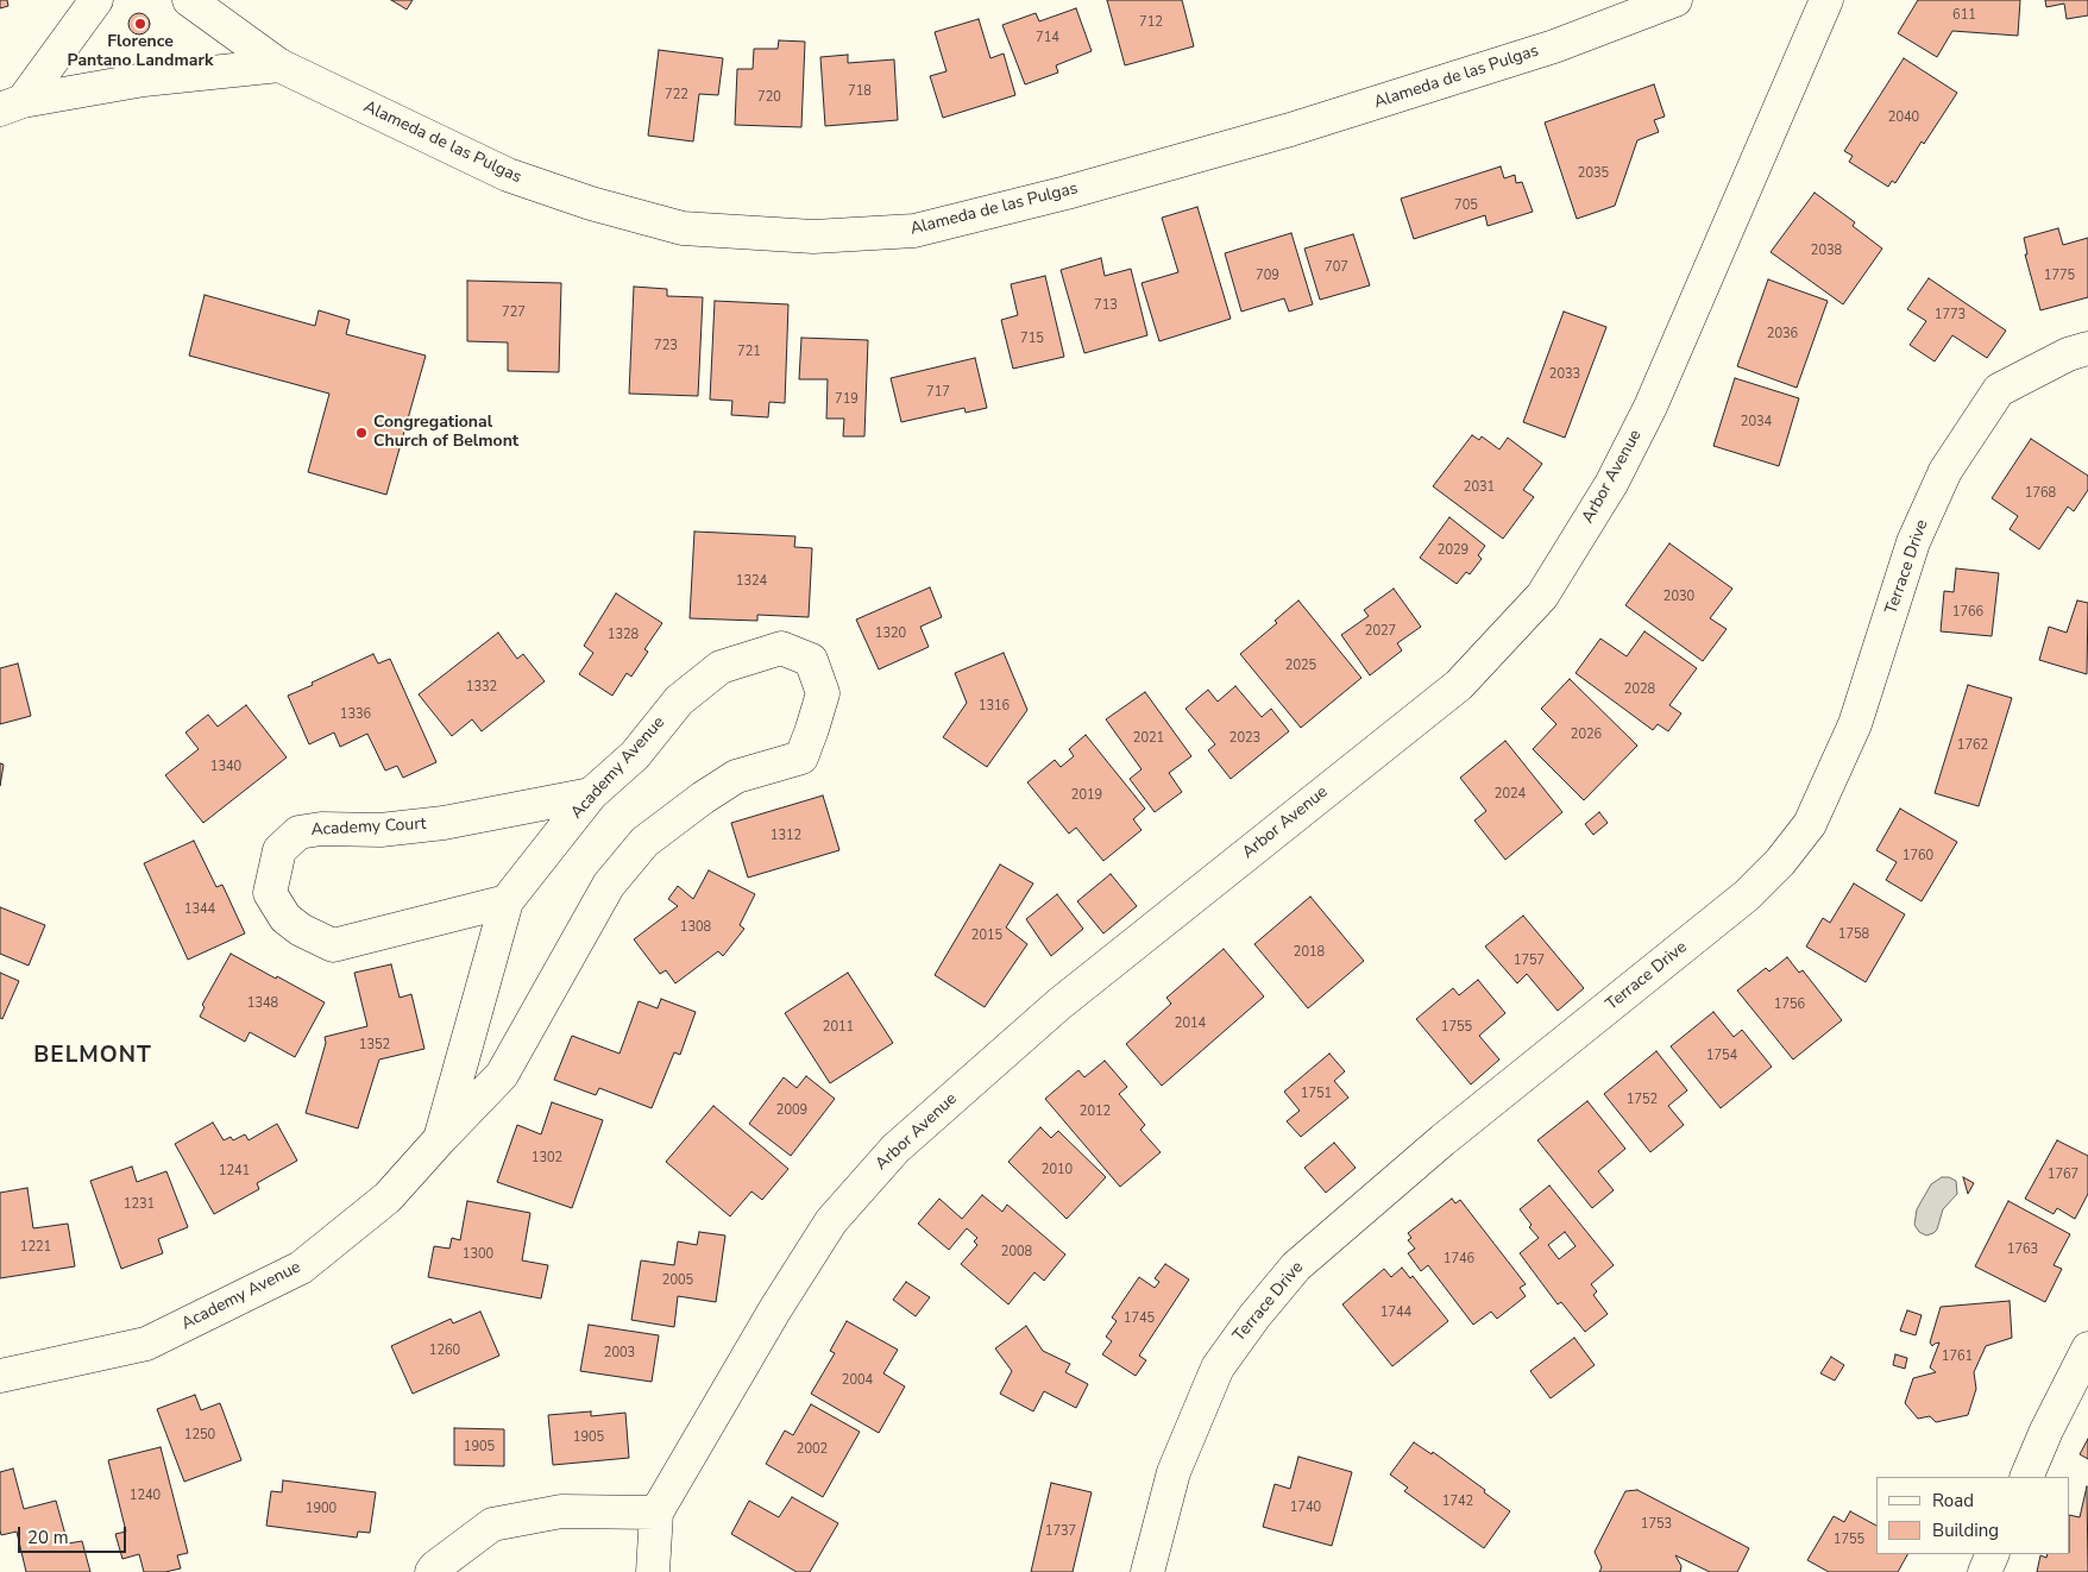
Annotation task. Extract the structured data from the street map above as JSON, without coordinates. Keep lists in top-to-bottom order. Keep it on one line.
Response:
{"streets":{"street":["Alameda de las Pulgas","Arbor Avenue","Terrace Drive","Academy Avenue","Academy Court"]},"crossings":[["Academy Avenue","Academy Court"]],"districts":["BELMONT"],"places":["Florence Pantano Landmark","Congregational Church of Belmont"],"house_numbers":["611","712","714","718","722","720","2040","2035","705","2038","707","709","1775","713","727","1773","2036","715","723","721","2033","717","719","2034","2031","1768","2029","1324","2030","1766","2027","1320","1328","2025","1332","2028","1316","1336","2026","2021","2023","1762","1340","2024","2019","1312","1760","1344","1308","1758","2015","2018","1757","1348","1756","2014","2011","1755","1352","1754","1751","1752","2009","2012","1302","2010","1241","1767","1231","1221","1763","2008","1300","1746","2005","1744","1745","1260","2003","1761","2004","1250","1905","1905","2002","1240","1742","1740","1900","1753","1737","1755"],"legend":["Road","Building"],"scale_bar":"20 m"}
